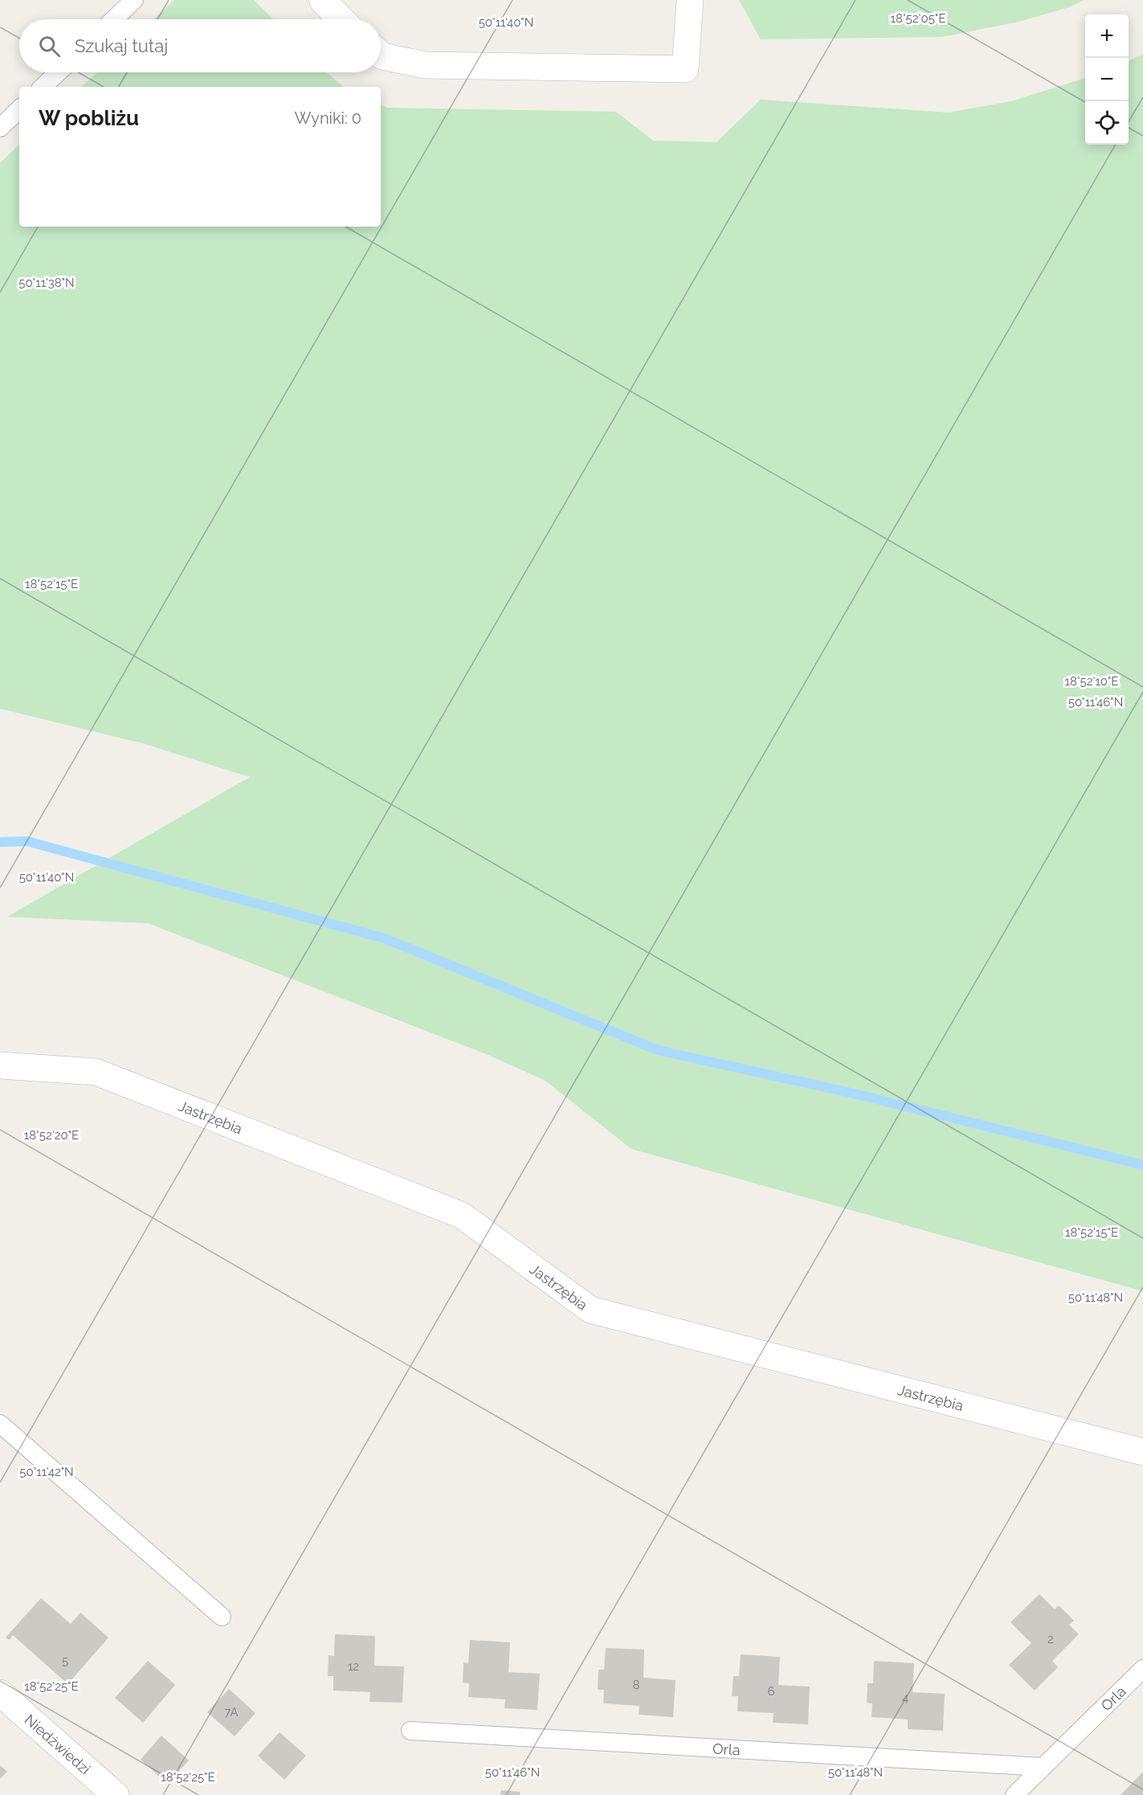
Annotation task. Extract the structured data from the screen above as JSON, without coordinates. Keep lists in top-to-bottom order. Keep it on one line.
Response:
{"streets":{"street":["Jastrzębia","Niedźwiedzi"],"lane":["Orla"]},"house_numbers":["2","5","12","8","6","4","7A"],"page":{"map_buttons":["+","−"],"search":"Szukaj tutaj","heading":["W pobliżu","Wyniki: 0"]},"coordinates":["18°52'05\"E","50°11'40\"N","50°11'38\"N","18°52'15\"E","18°52'10\"E","50°11'46\"N","18°52'20\"E","50°11'48\"N","50°11'42\"N","18°52'25\"E"]}
